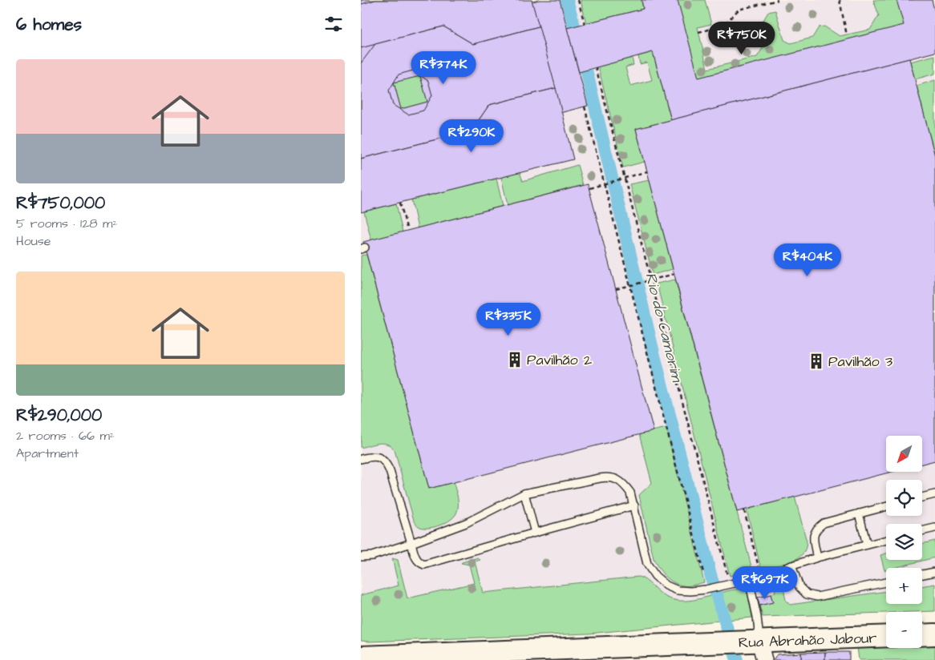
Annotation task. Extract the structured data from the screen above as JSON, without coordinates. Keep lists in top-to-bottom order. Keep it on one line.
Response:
{"streets":{"street":["Rua Abrahão Jabour"]},"water":["Rio do Camorim"],"places":{"building":["Pavilhão 2","Pavilhão 3"]},"north":"bottom left","page":{"heading":"6 homes","price":["R$750K","R$374K","R$290K","R$404K","R$335K","R$697K"],"list":[{"name":"R$750,000","note":"5 rooms · 128 m² · House"},{"name":"R$290,000","note":"2 rooms · 66 m² · Apartment"}],"map_buttons":["+","−"]}}
